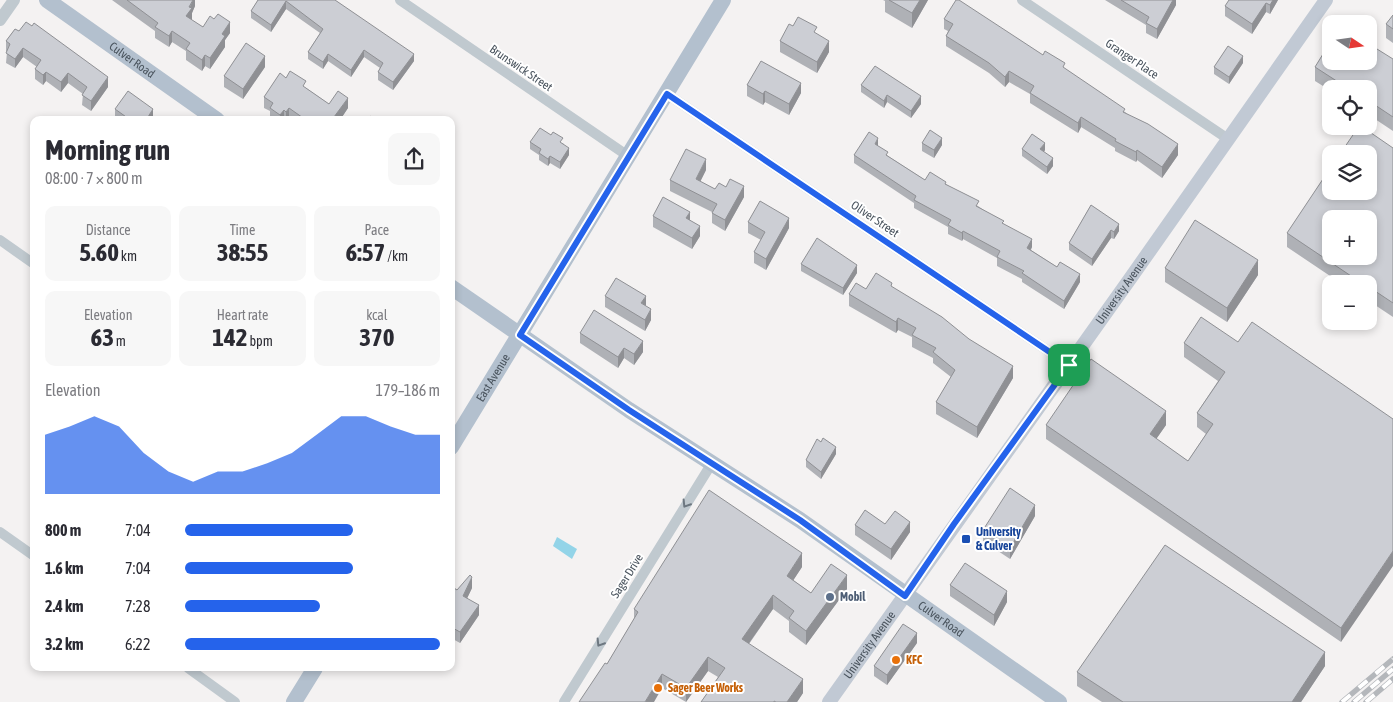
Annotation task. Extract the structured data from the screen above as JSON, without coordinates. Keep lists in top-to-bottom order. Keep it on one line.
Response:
{"streets":{"main road":["Culver Road","University Avenue","East Avenue"],"street":["Granger Place","Brunswick Street","Oliver Street","Sager Drive"]},"crossings":[["Granger Place","University Avenue"],["Culver Road","University Avenue"],["Culver Road","East Avenue"],["Culver Road","Sager Drive"],["Brunswick Street","East Avenue"],["Oliver Street","University Avenue"],["Oliver Street","East Avenue"]],"one_way":["Sager Drive"],"places":{"transit":["University & Culver"],"other":["Mobil","KFC","Sager Beer Works"]},"north":"right","page":{"map_buttons":["+","−"],"heading":["Morning run","08:00 · 7 × 800 m"],"stats":[["Distance","5.60 km"],["Time","38:55"],["Pace","6:57 /km"],["Elevation","63 m"],["Heart rate","142 bpm"],["kcal","370"]],"chart":["Elevation","179–186 m"],"list":[{"name":"800 m","note":"7:04"},{"name":"1.6 km","note":"7:04"},{"name":"2.4 km","note":"7:28"},{"name":"3.2 km","note":"6:22"}]}}
